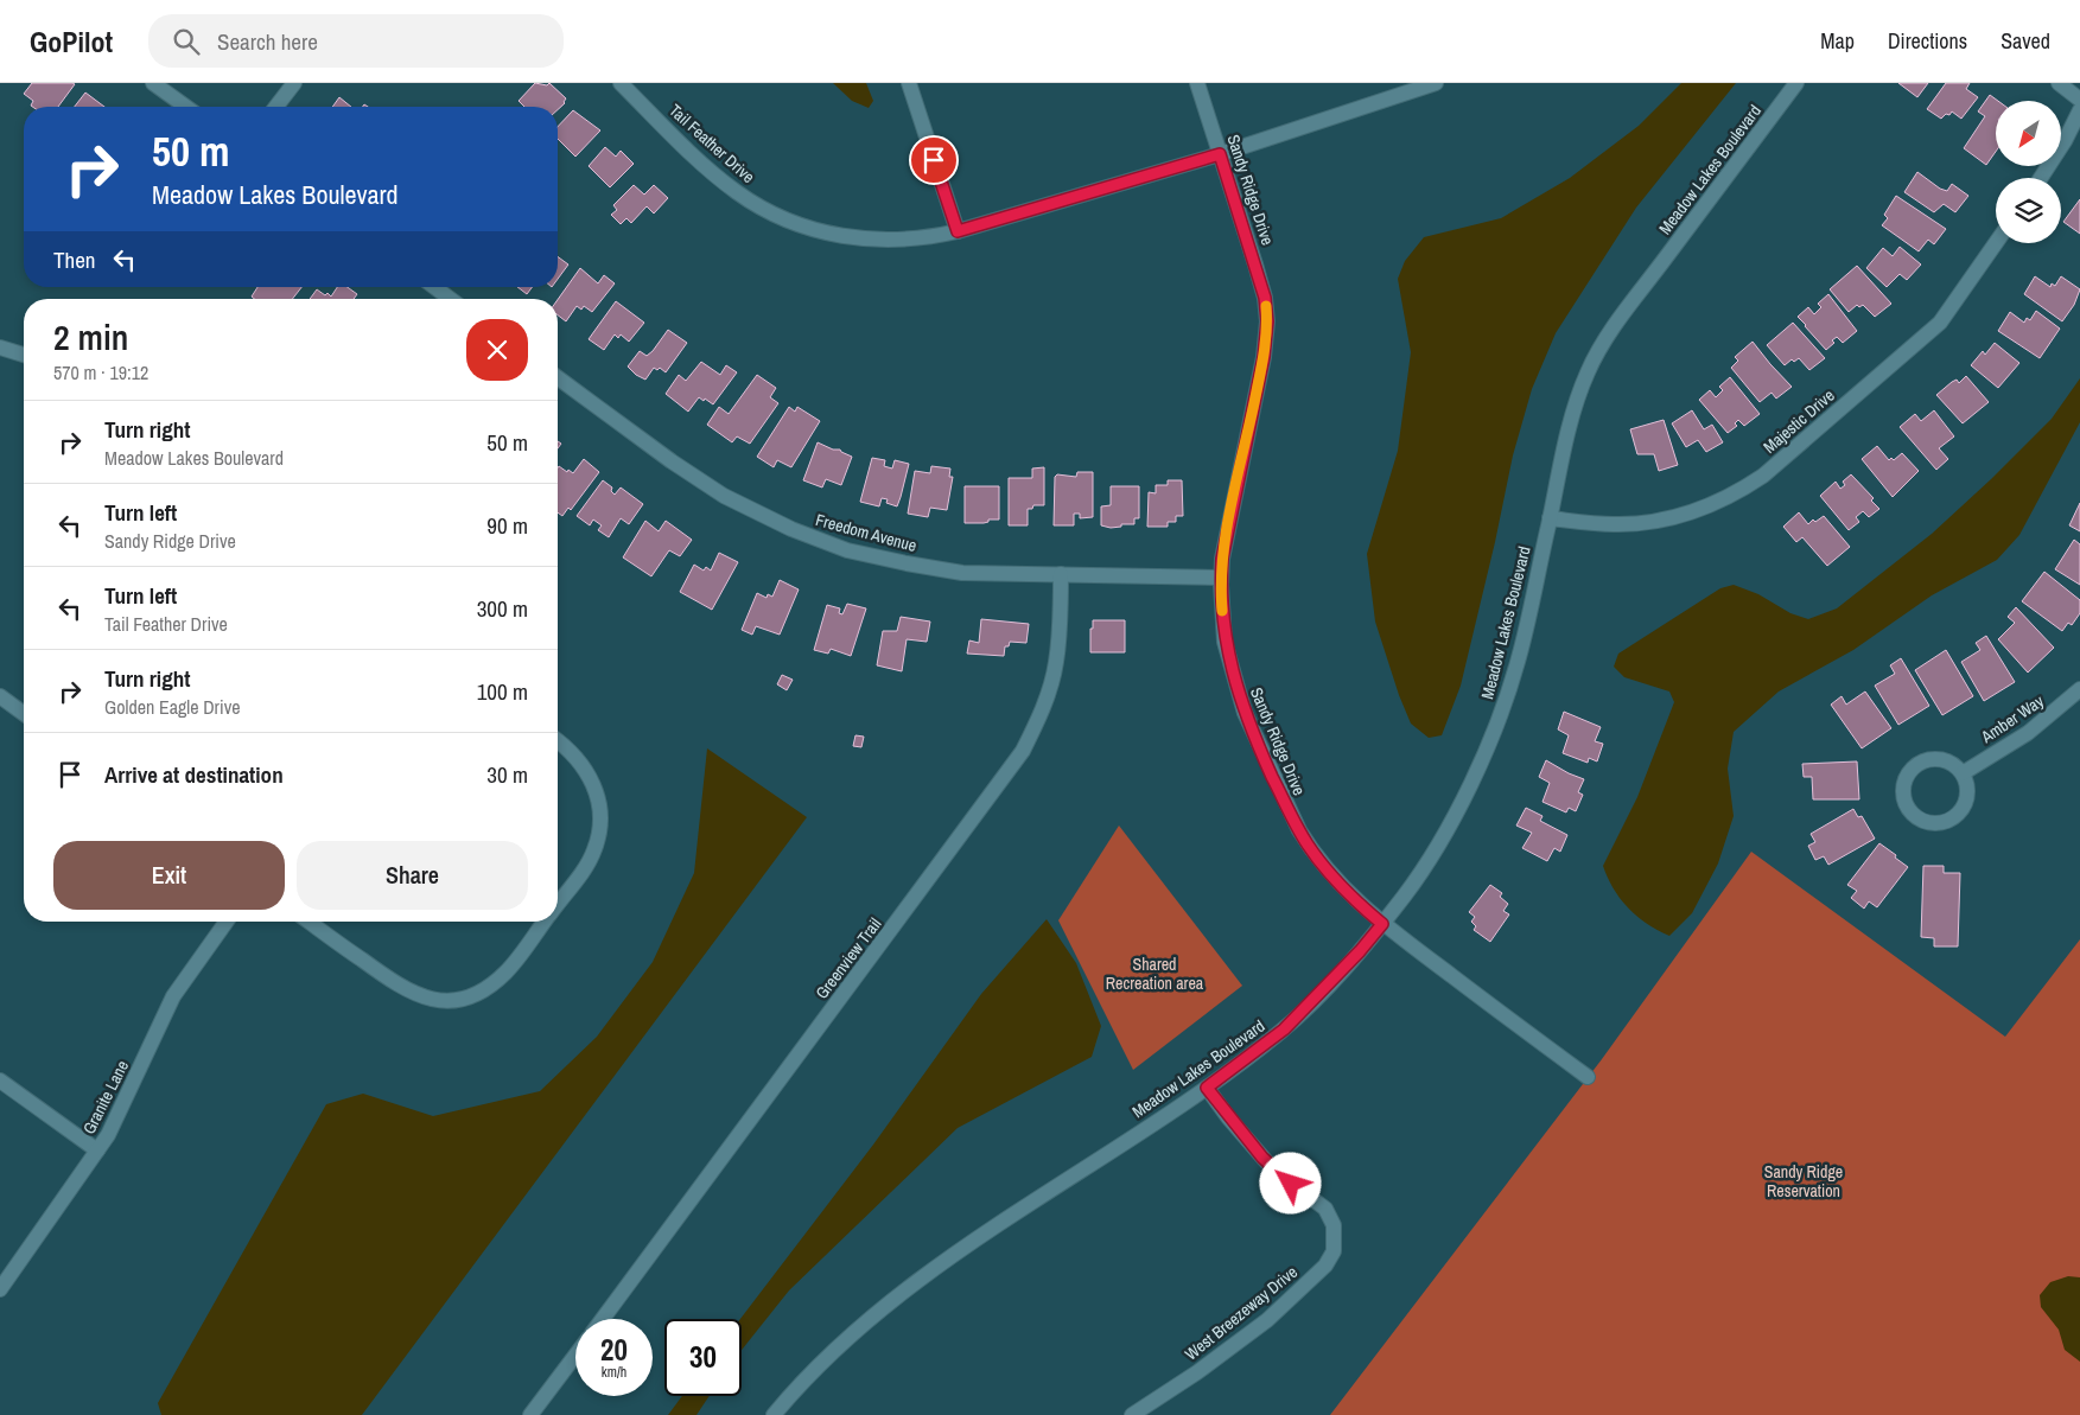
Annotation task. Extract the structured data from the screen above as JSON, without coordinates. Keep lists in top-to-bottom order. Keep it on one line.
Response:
{"streets":{"street":["Tail Feather Drive","Meadow Lakes Boulevard","Sandy Ridge Drive","Majestic Drive","Freedom Avenue","Amber Way","Greenview Trail","Granite Lane","West Breezeway Drive"]},"crossings":[["Tail Feather Drive","Sandy Ridge Drive"],["Meadow Lakes Boulevard","Sandy Ridge Drive"],["Meadow Lakes Boulevard","Majestic Drive"],["Meadow Lakes Boulevard","West Breezeway Drive"],["Sandy Ridge Drive","Freedom Avenue"],["Freedom Avenue","Greenview Trail"]],"parks":["Shared Recreation area","Sandy Ridge Reservation"],"north":"bottom left","page":{"header":"GoPilot","search":"Search here","nav":["Map","Directions","Saved"],"turn":["50 m","Meadow Lakes Boulevard"],"then":"Then","heading":["2 min","570 m · 19:12"],"list":[{"name":"Turn right","note":"Meadow Lakes Boulevard","value":"50 m"},{"name":"Turn left","note":"Sandy Ridge Drive","value":"90 m"},{"name":"Turn left","note":"Tail Feather Drive","value":"300 m"},{"name":"Turn right","note":"Golden Eagle Drive","value":"100 m"},{"name":"Arrive at destination","value":"30 m"}],"buttons":["Exit","Share"],"speed":"20 km/h","limit":"30"}}
